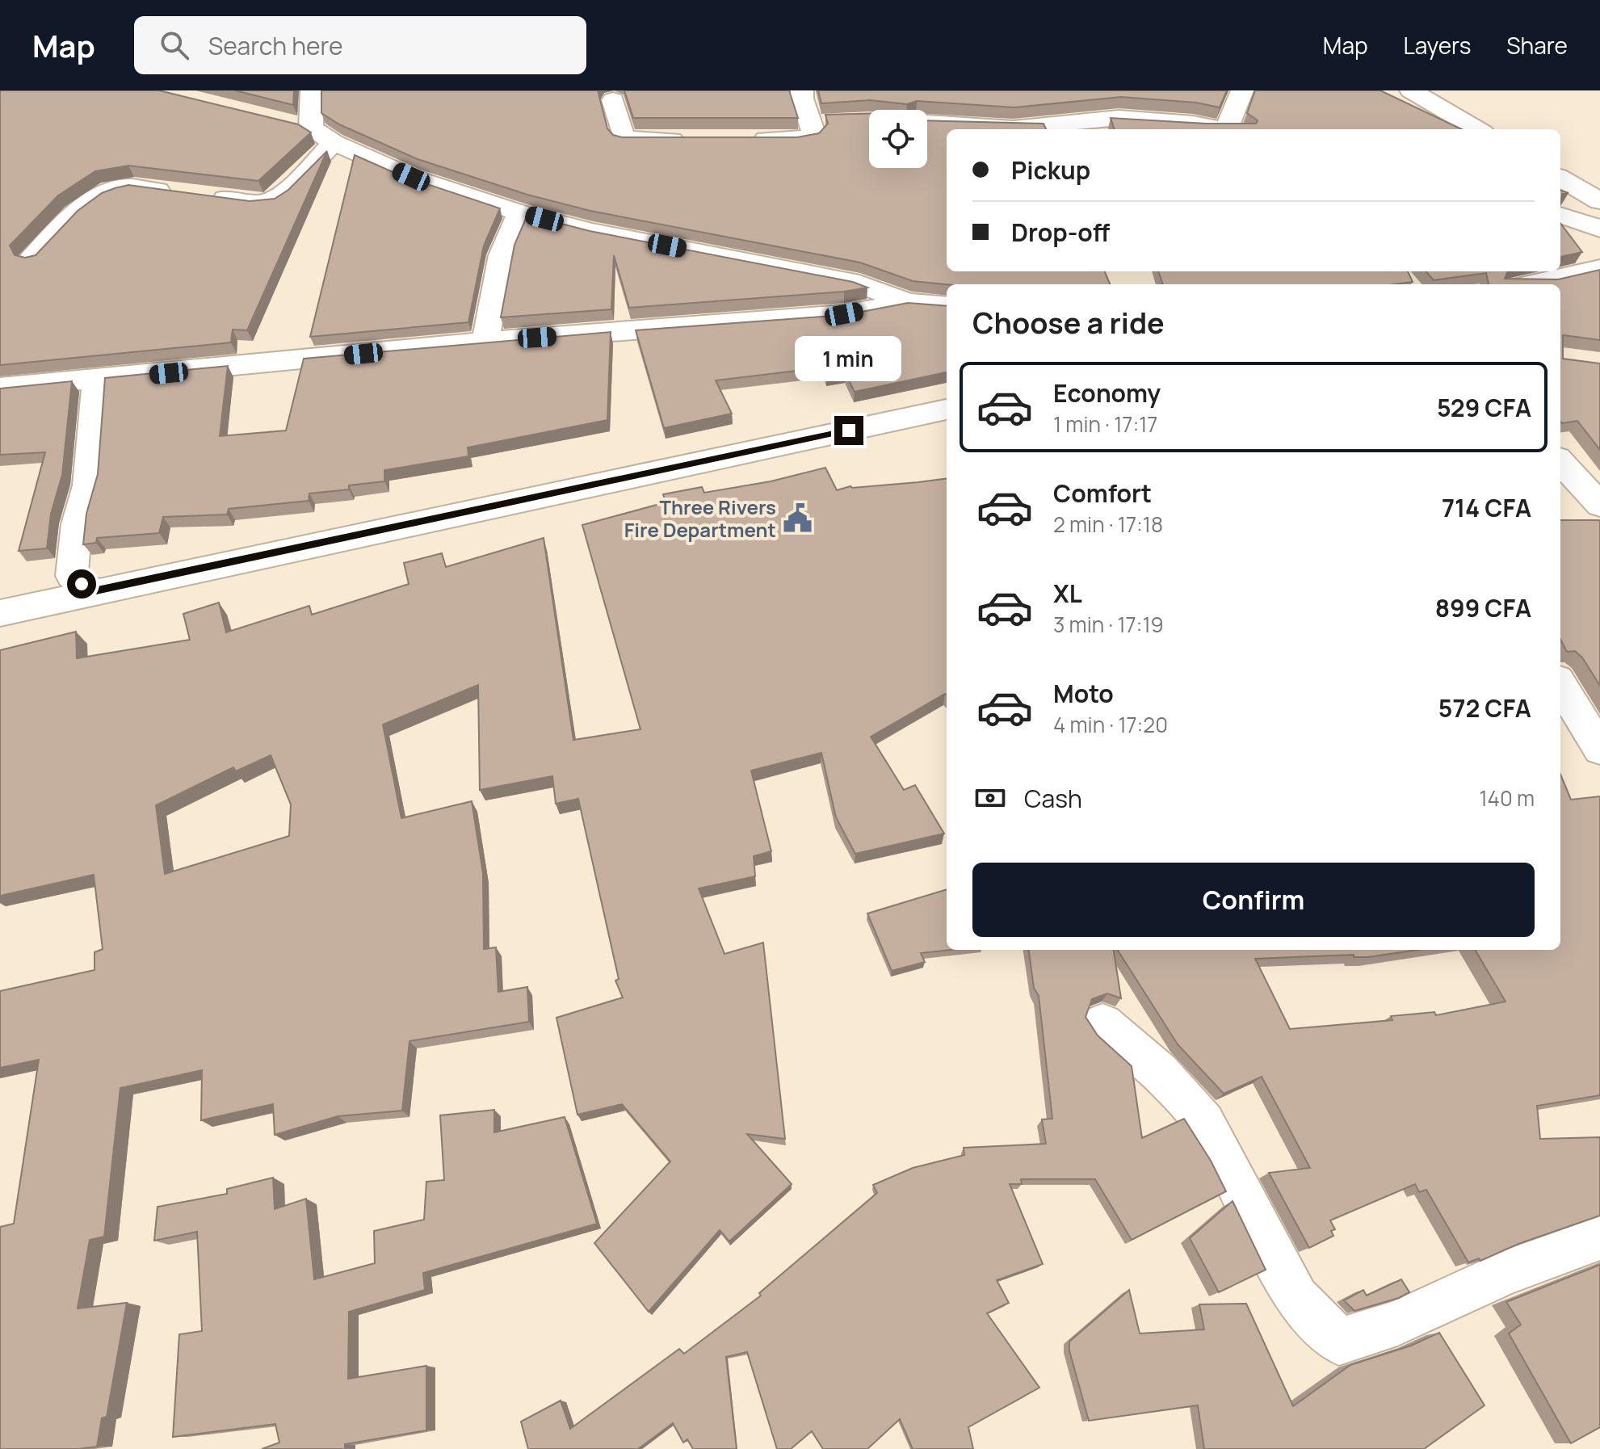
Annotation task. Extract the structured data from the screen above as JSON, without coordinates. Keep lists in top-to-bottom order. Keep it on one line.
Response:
{"places":{"public building":["Three Rivers Fire Department"]},"page":{"header":"Map","search":"Search here","nav":["Map","Layers","Share"],"banner":["Pickup","Drop-off"],"heading":"Choose a ride","bubble":"1 min","list":[{"name":"Economy","note":"1 min · 17:17","value":"529 CFA"},{"name":"Comfort","note":"2 min · 17:18","value":"714 CFA"},{"name":"XL","note":"3 min · 17:19","value":"899 CFA"},{"name":"Moto","note":"4 min · 17:20","value":"572 CFA"}],"pay":["Cash","140 m"],"buttons":"Confirm"}}
